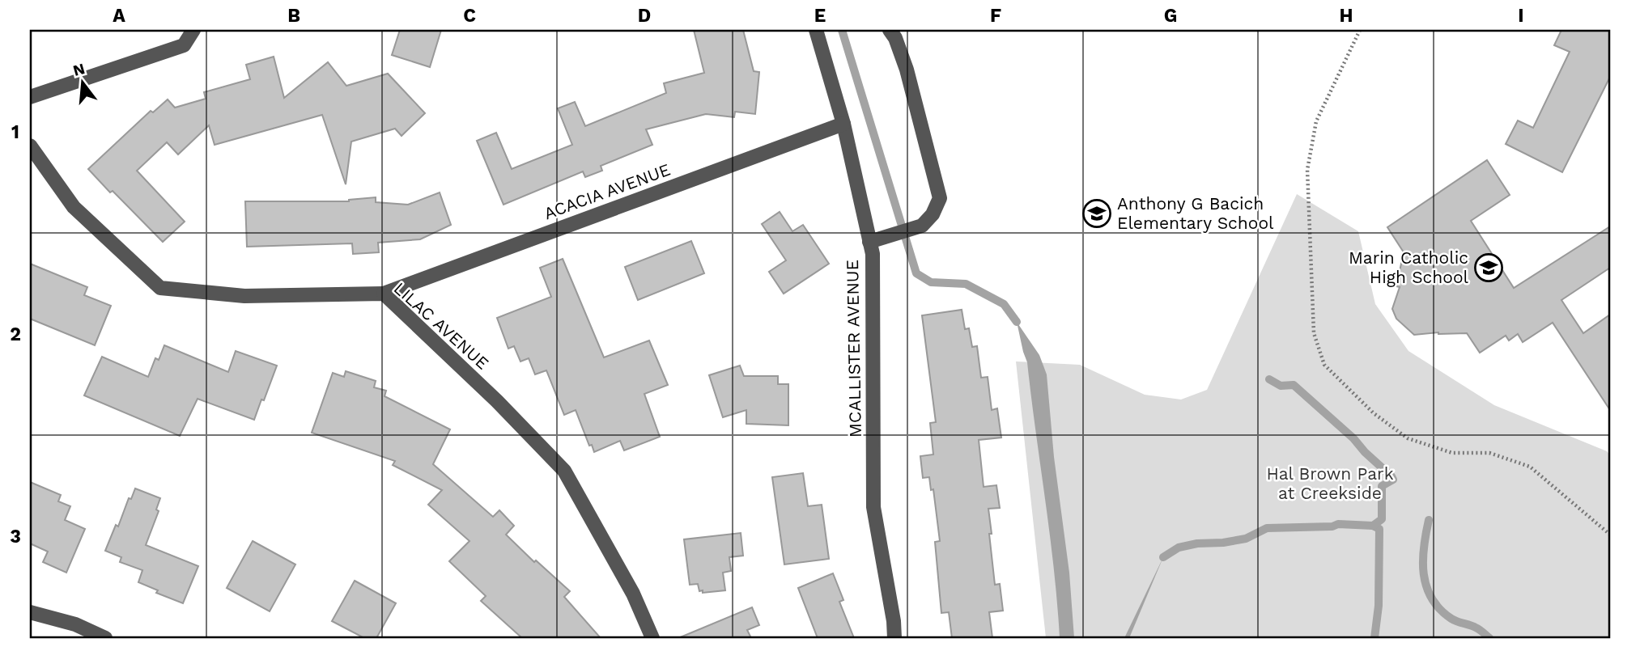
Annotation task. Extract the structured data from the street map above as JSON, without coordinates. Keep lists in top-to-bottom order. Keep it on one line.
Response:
{"streets":{"street":["ACACIA AVENUE","LILAC AVENUE","MCALLISTER AVENUE"]},"crossings":[["ACACIA AVENUE","LILAC AVENUE"],["ACACIA AVENUE","MCALLISTER AVENUE"]],"parks":["Hal Brown Park at Creekside"],"places":{"school or university":["Anthony G Bacich Elementary School","Marin Catholic High School"]},"north":"top","grid":{"columns":["A","B","C","D","E","F","G","H","I"],"rows":["1","2","3"]}}
